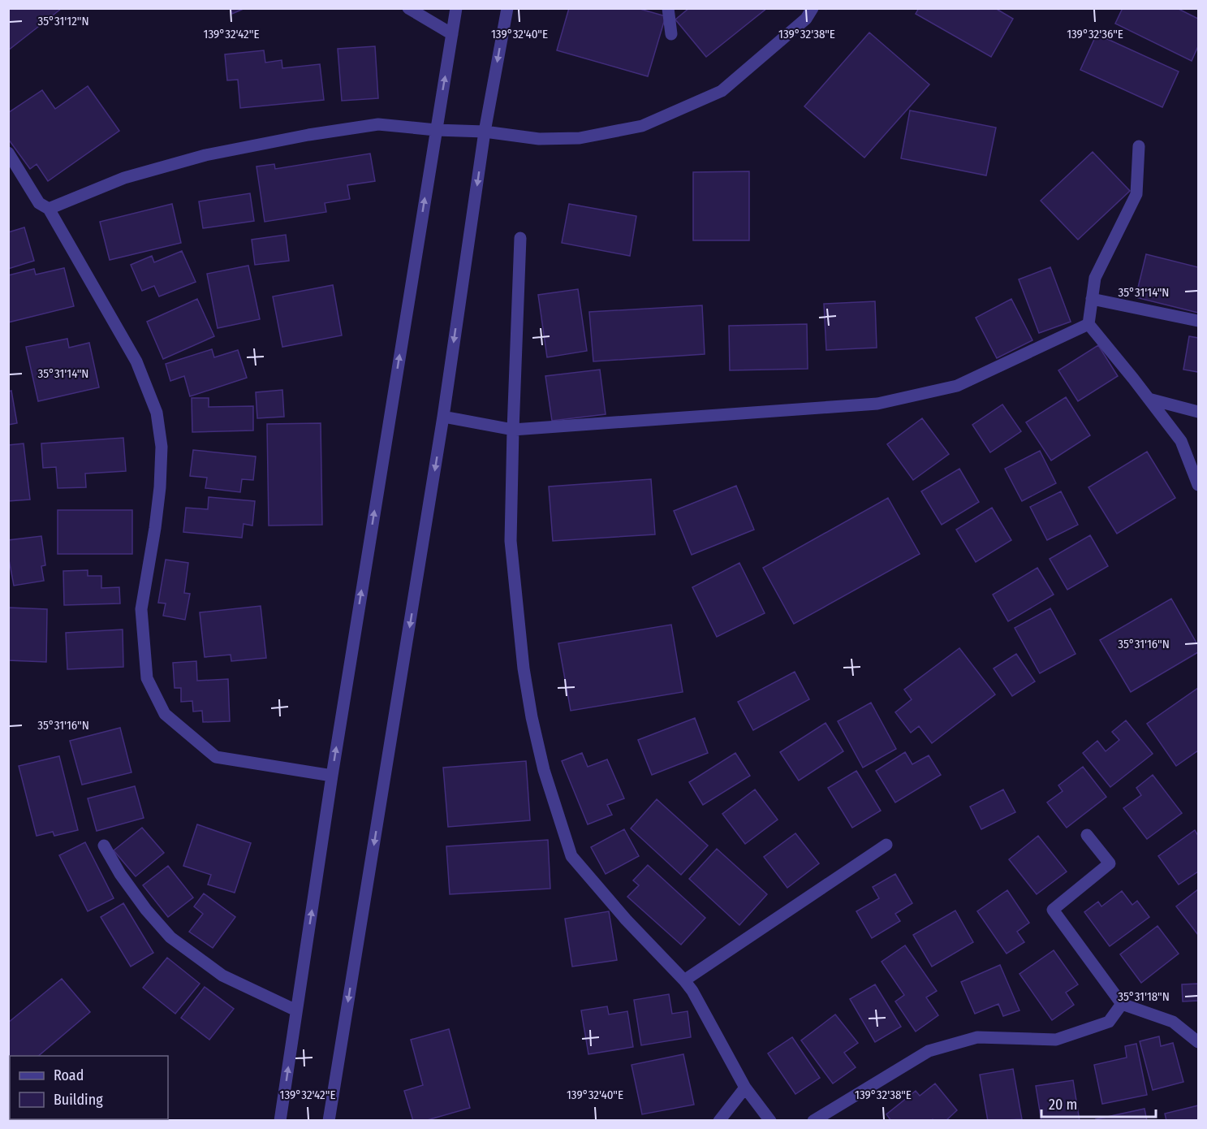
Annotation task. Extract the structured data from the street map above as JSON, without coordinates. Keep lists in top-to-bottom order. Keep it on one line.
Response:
{"legend":["Road","Building"],"scale_bar":"20 m","coordinates":["35°31'12\"N","139°32'42\"E","139°32'40\"E","139°32'38\"E","139°32'36\"E","35°31'14\"N","35°31'16\"N","35°31'18\"N"]}
